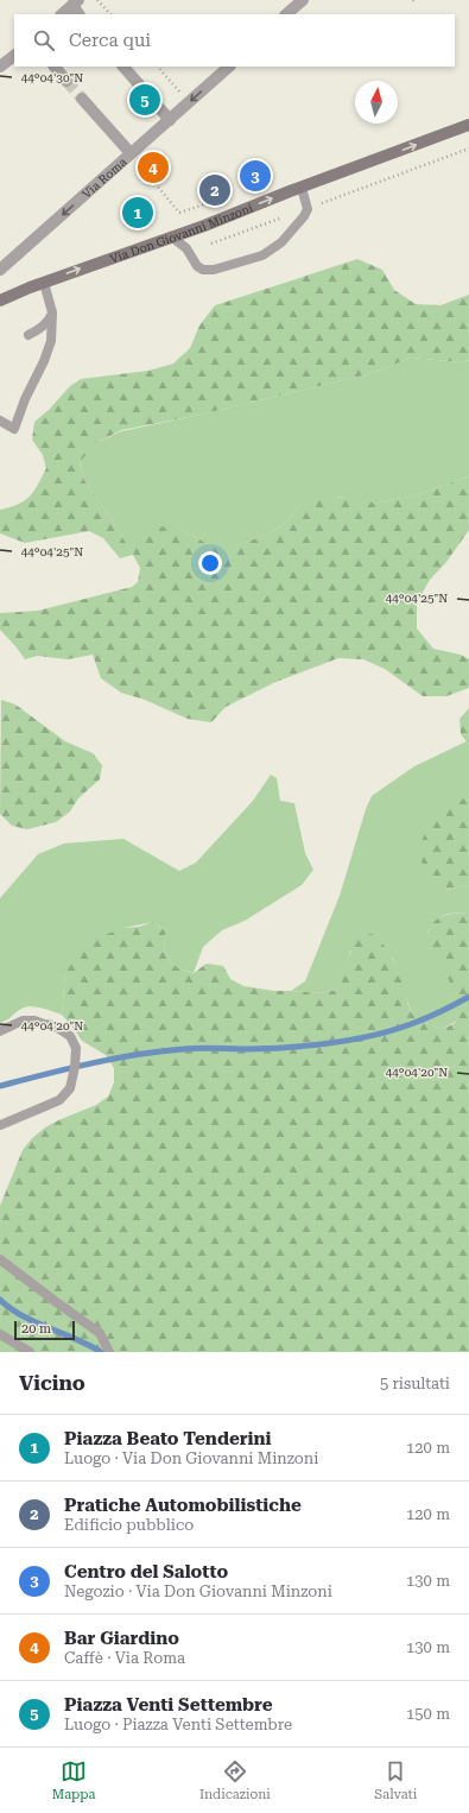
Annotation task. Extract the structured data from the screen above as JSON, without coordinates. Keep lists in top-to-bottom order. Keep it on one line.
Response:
{"streets":{"main road":["Via Don Giovanni Minzoni"],"street":["Via Roma"]},"one_way":["Via Roma","Via Don Giovanni Minzoni"],"scale_bar":"20 m","north":"top","page":{"search":"Cerca qui","pins":["5","4","3","2","1"],"scale":"20 m","heading":["Vicino","5 risultati"],"list":[{"mark":"1","name":"Piazza Beato Tenderini","note":"Luogo · Via Don Giovanni Minzoni","value":"120 m"},{"mark":"2","name":"Pratiche Automobilistiche","note":"Edificio pubblico","value":"120 m"},{"mark":"3","name":"Centro del Salotto","note":"Negozio · Via Don Giovanni Minzoni","value":"130 m"},{"mark":"4","name":"Bar Giardino","note":"Caffè · Via Roma","value":"130 m"},{"mark":"5","name":"Piazza Venti Settembre","note":"Luogo · Piazza Venti Settembre","value":"150 m"}],"nav":["Mappa","Indicazioni","Salvati"]},"coordinates":["44°04'30\"N","44°04'25\"N","44°04'20\"N"]}
